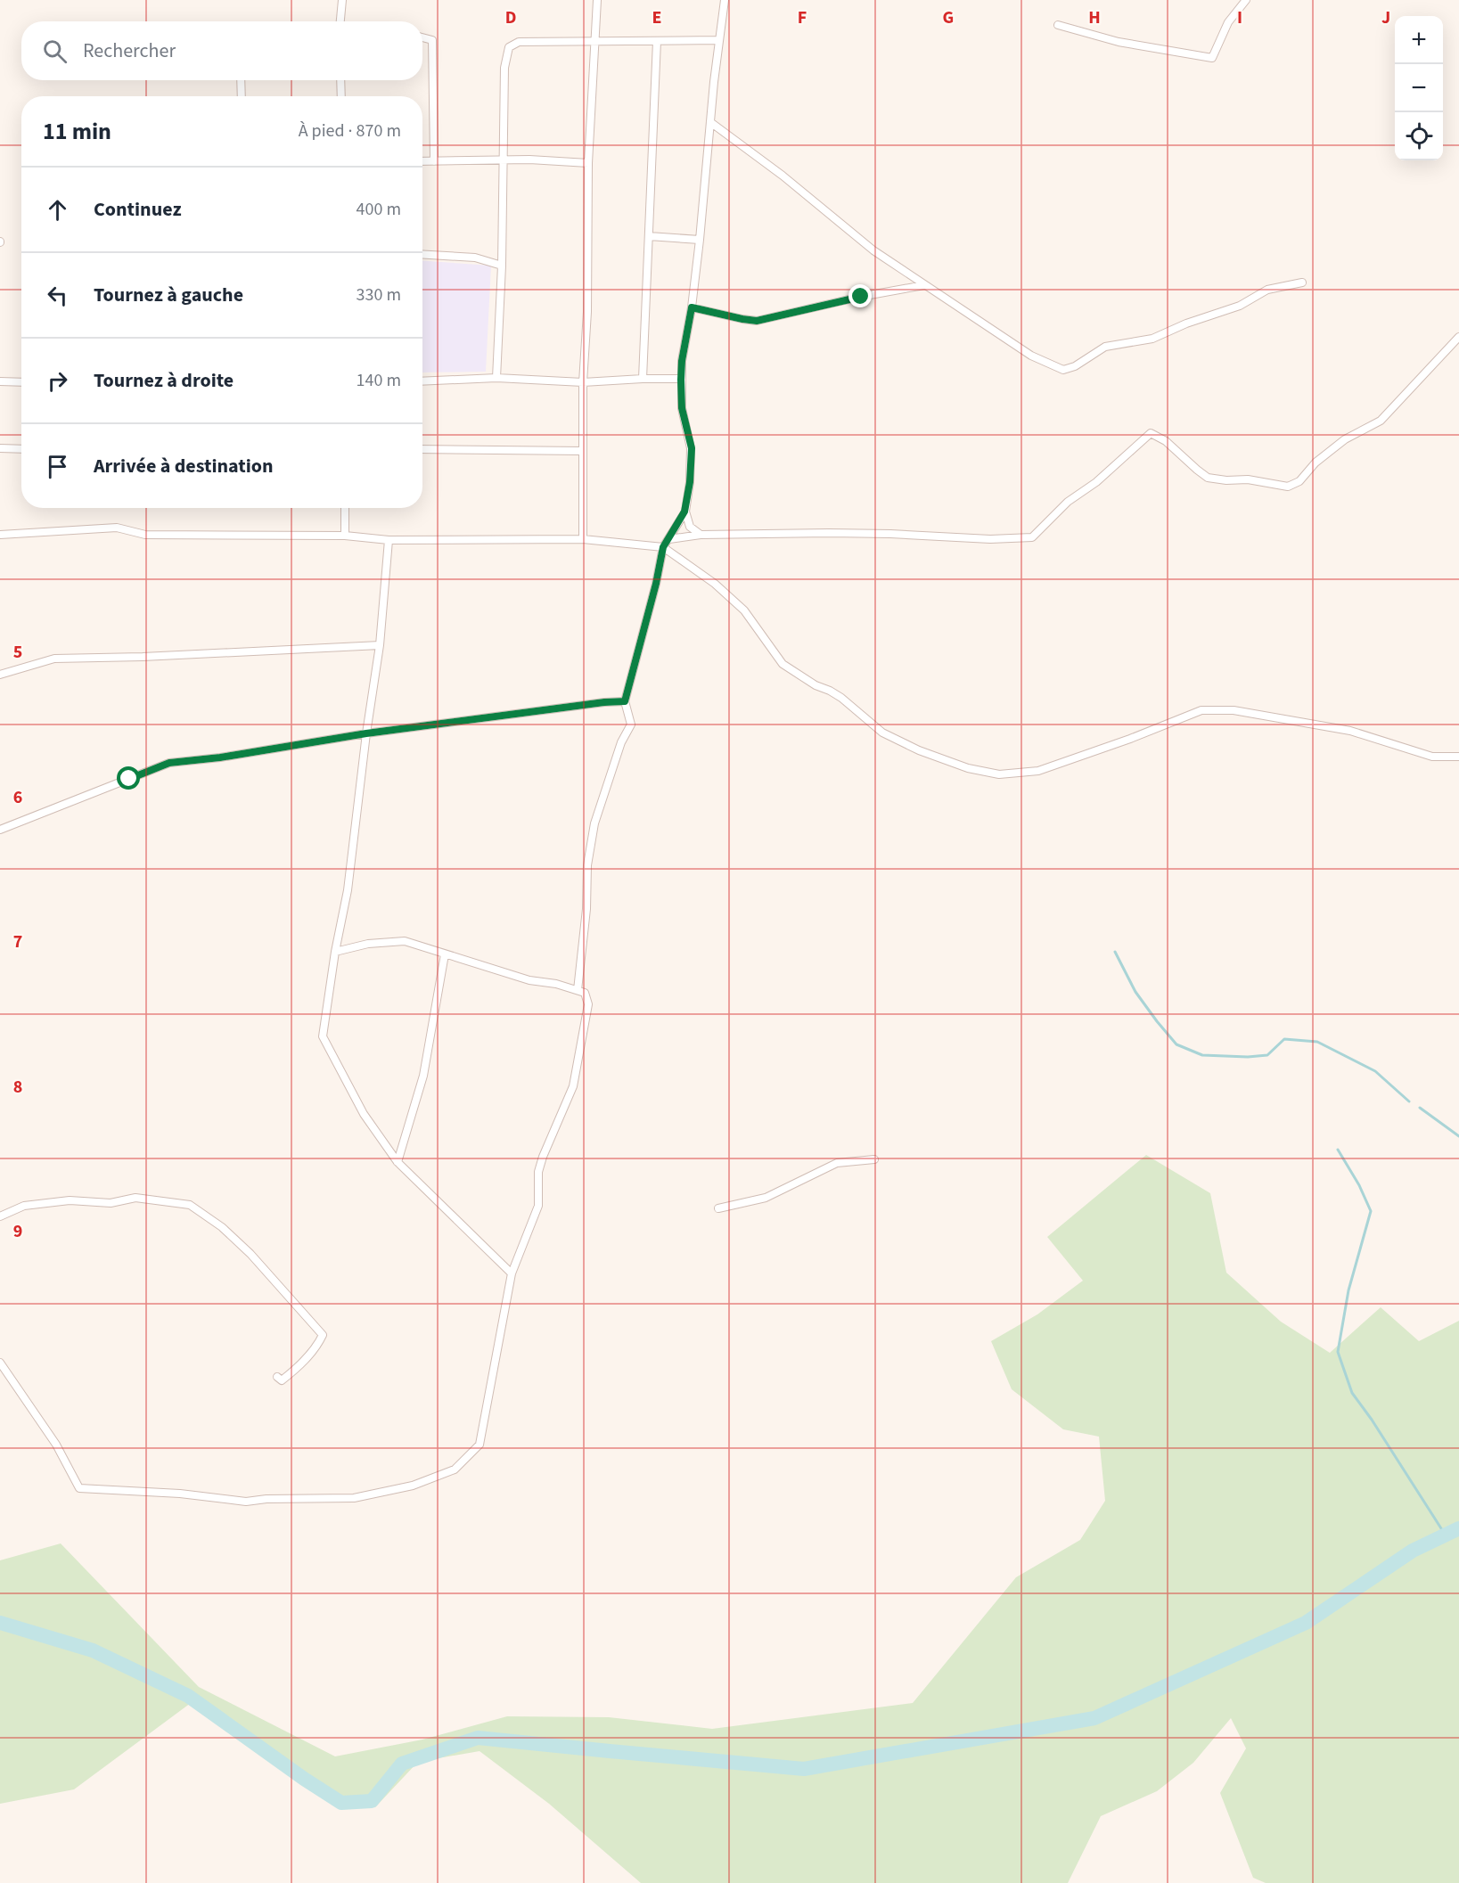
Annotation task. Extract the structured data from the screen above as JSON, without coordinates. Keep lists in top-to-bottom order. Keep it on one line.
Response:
{"page":{"map_buttons":["+","−"],"search":"Rechercher","heading":["11 min","À pied · 870 m"],"list":[["Continuez","400 m"],["Tournez à gauche","330 m"],["Tournez à droite","140 m"],"Arrivée à destination"]},"grid":{"columns":["D","E","F","G","H","I","J"],"rows":["5","6","7","8","9"]}}
